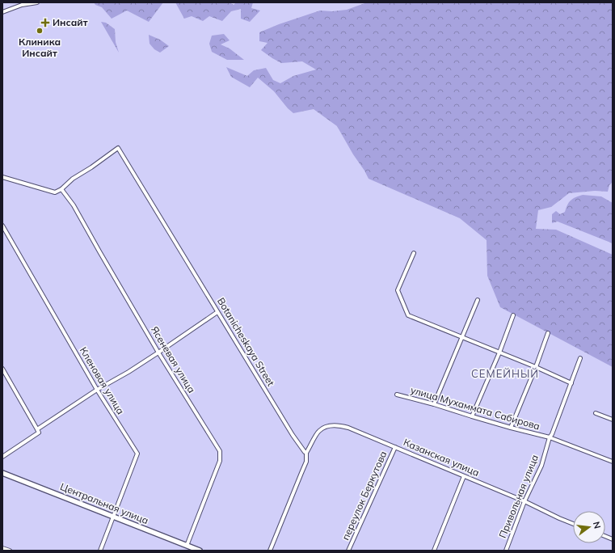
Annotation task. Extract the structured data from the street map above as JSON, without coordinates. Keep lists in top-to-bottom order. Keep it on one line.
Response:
{"streets":{"street":["Botanicheskaya Street","Ясеневая улица","Кленовая улица","улица Мухаммата Сабирова","Казанская улица","переулок Беркутова","Привольная улица","Центральная улица"]},"crossings":[["Botanicheskaya Street","Ясеневая улица"],["Botanicheskaya Street","Казанская улица"],["Ясеневая улица","Центральная улица"],["Кленовая улица","Центральная улица"],["улица Мухаммата Сабирова","Привольная улица"],["Казанская улица","переулок Беркутова"],["Казанская улица","Привольная улица"]],"districts":["СЕМЕЙНЫЙ"],"places":{"health":["Инсайт"],"other":["Клиника Инсайт"]},"north":"right"}
